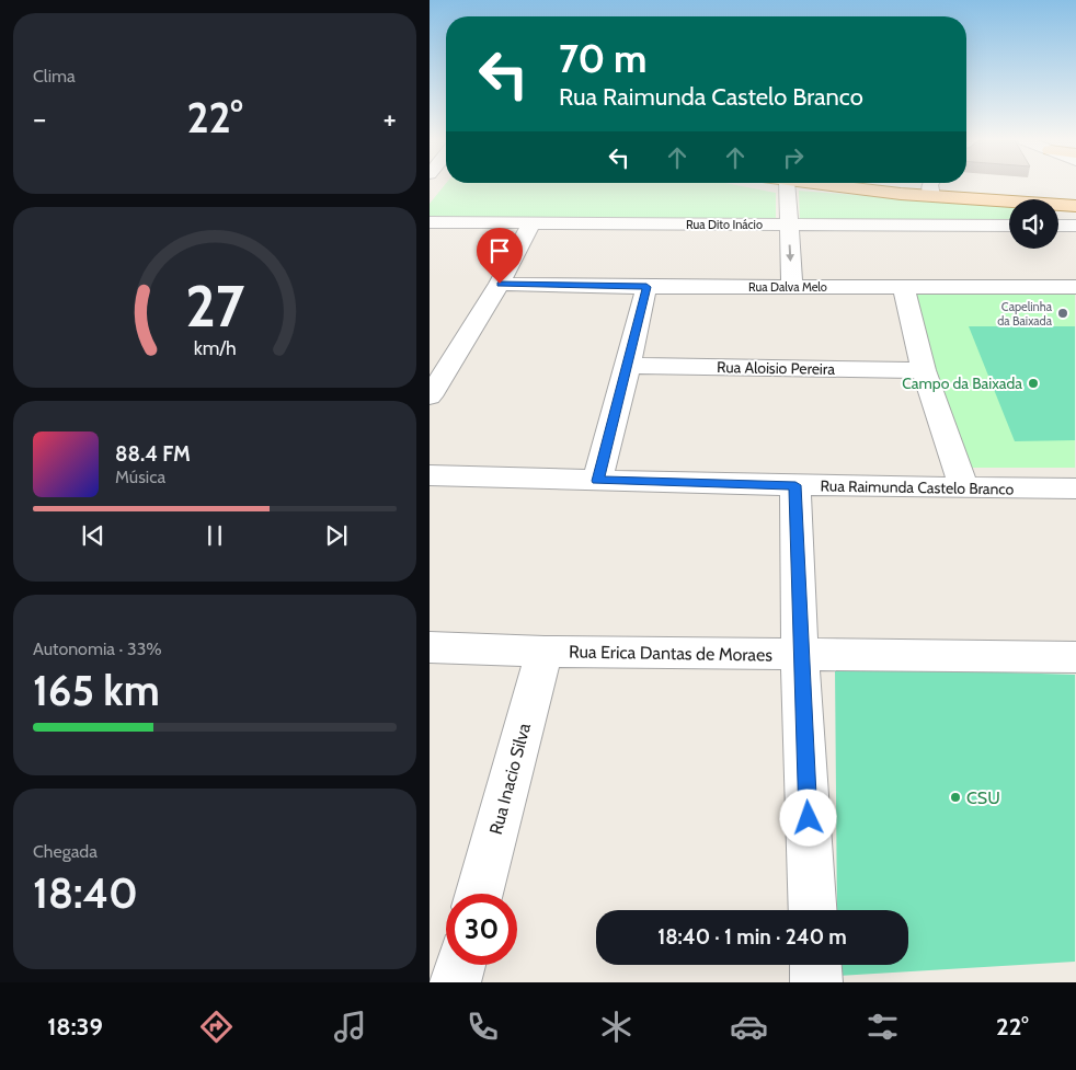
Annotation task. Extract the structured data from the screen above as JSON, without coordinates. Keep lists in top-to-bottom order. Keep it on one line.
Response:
{"streets":{"street":["Rua Dito Inácio","Rua Dalva Melo","Rua Aloisio Pereira","Rua Raimunda Castelo Branco","Rua Erica Dantas de Moraes","Rua Inacio Silva"]},"crossings":[["Rua Erica Dantas de Moraes","Rua Inacio Silva"]],"places":["Capelinha da Baixada","Campo da Baixada","CSU"],"page":{"tile":["Clima",["Autonomia · 33%","165 km"],["Chegada","18:40"]],"turn":["70 m","Rua Raimunda Castelo Branco"],"heat":["−","22°","+"],"song":["88.4 FM","Música"],"limit":"30","trip":"18:40 · 1 min · 240 m","tabs":["18:39","22°"],"gauge":["27","km/h"]}}
